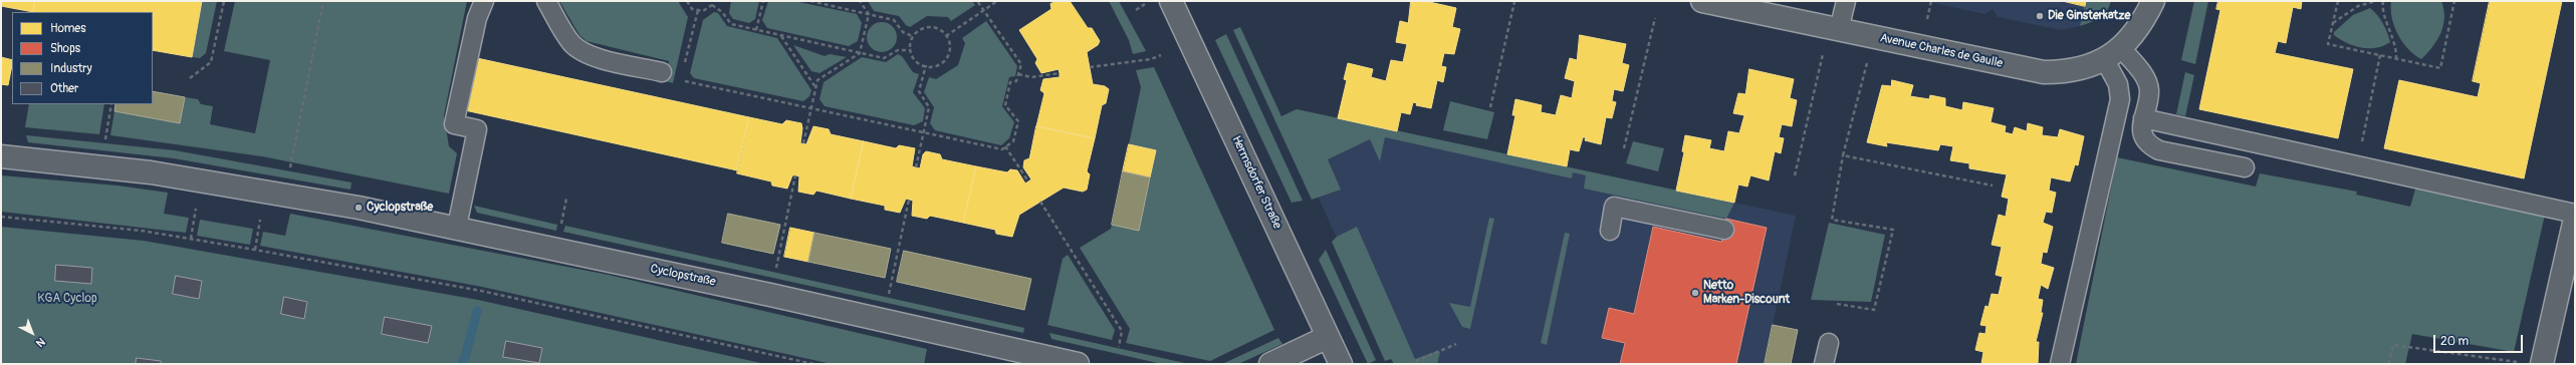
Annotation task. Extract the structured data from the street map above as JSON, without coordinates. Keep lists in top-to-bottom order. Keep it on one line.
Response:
{"streets":{"street":["Avenue Charles de Gaulle","Hermsdorfer Straße","Cyclopstraße"]},"parks":["KGA Cyclop"],"places":["Die Ginsterkatze","Cyclopstraße","Netto Marken-Discount"],"legend":["Homes","Shops","Industry","Other"],"scale_bar":"20 m","north":"bottom right"}
